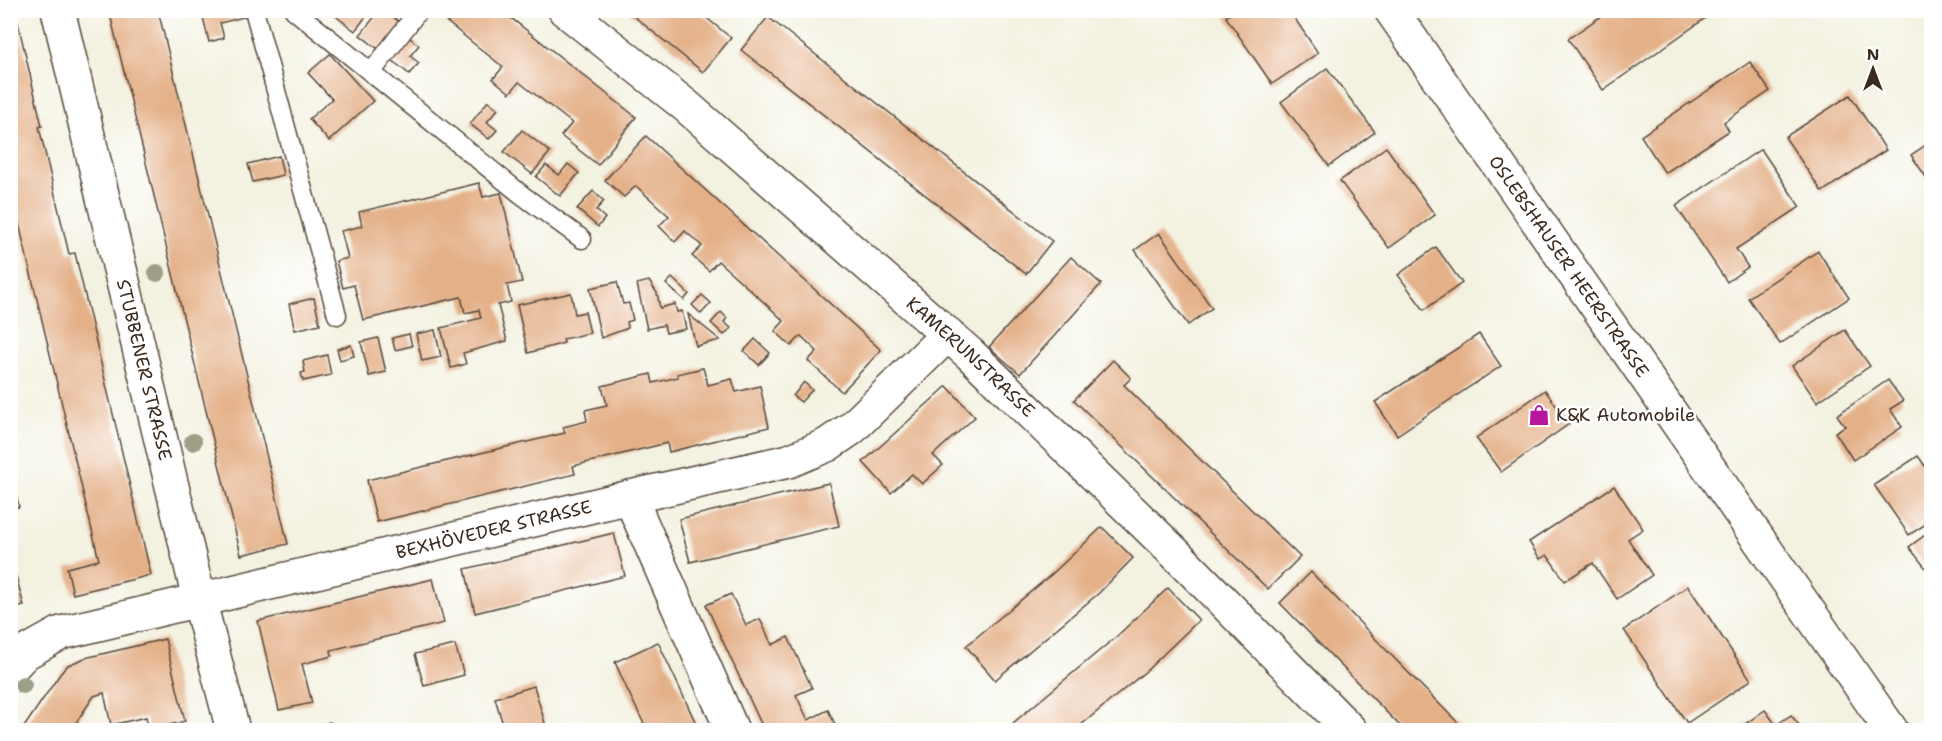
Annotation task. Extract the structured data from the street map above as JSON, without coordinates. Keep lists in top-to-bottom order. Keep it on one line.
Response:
{"streets":{"street":["OSLEBSHAUSER HEERSTRASSE","KAMERUNSTRASSE","STUBBENER STRASSE","BEXHÖVEDER STRASSE"]},"crossings":[["KAMERUNSTRASSE","BEXHÖVEDER STRASSE"],["STUBBENER STRASSE","BEXHÖVEDER STRASSE"]],"places":{"shop":["K&K Automobile"]},"north":"top"}
